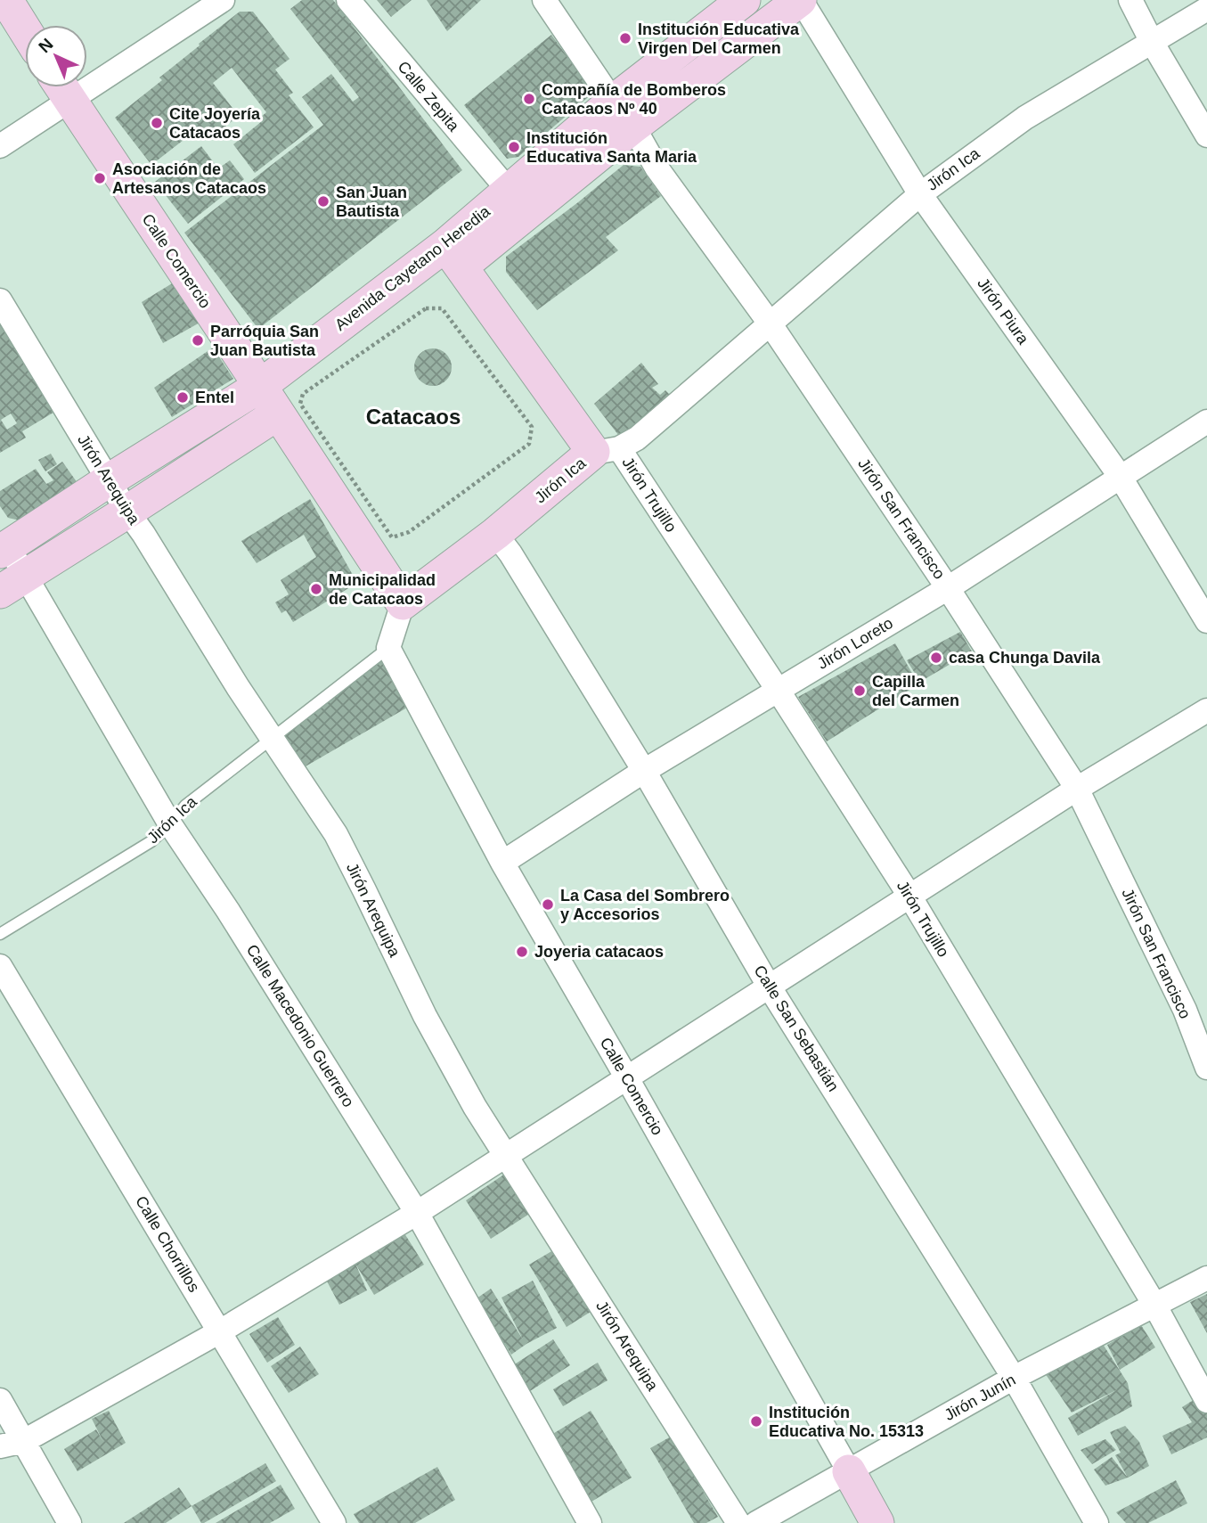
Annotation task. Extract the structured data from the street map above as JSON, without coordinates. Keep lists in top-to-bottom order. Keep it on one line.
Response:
{"streets":{"main road":["Jirón Ica","Calle Comercio","Avenida Cayetano Heredia","Jirón Trujillo"],"street":["Calle Zepita","Jirón Piura","Jirón Arequipa","Jirón San Francisco","Jirón Loreto","Calle Macedonio Guerrero","Calle San Sebastián","Calle Chorrillos","Jirón Junín"]},"crossings":[["Calle Zepita","Avenida Cayetano Heredia"],["Jirón Ica","Calle Comercio"],["Jirón Ica","Jirón Piura"],["Jirón Ica","Jirón Arequipa"],["Jirón Ica","Jirón Trujillo"],["Jirón Ica","Jirón San Francisco"],["Jirón Ica","Calle Macedonio Guerrero"],["Jirón Ica","Calle San Sebastián"],["Calle Comercio","Avenida Cayetano Heredia"],["Calle Comercio","Jirón Loreto"],["Calle Comercio","Jirón Junín"],["Avenida Cayetano Heredia","Jirón Piura"],["Avenida Cayetano Heredia","Jirón Arequipa"],["Avenida Cayetano Heredia","Jirón Trujillo"],["Avenida Cayetano Heredia","Jirón San Francisco"],["Avenida Cayetano Heredia","Calle Macedonio Guerrero"],["Jirón Piura","Jirón Loreto"],["Jirón Trujillo","Jirón Loreto"],["Jirón Trujillo","Jirón Junín"],["Jirón San Francisco","Jirón Loreto"],["Jirón Loreto","Calle San Sebastián"],["Calle San Sebastián","Jirón Junín"]],"districts":["Catacaos"],"places":["Institución Educativa Virgen Del Carmen","Compañía de Bomberos Catacaos Nº 40","Cite Joyería Catacaos","Institución Educativa Santa Maria","Asociación de Artesanos Catacaos","San Juan Bautista","Parróquia San Juan Bautista","Entel","Municipalidad de Catacaos","casa Chunga Davila","Capilla del Carmen","La Casa del Sombrero y Accesorios","Joyeria catacaos","Institución Educativa No. 15313"],"north":"top left"}
